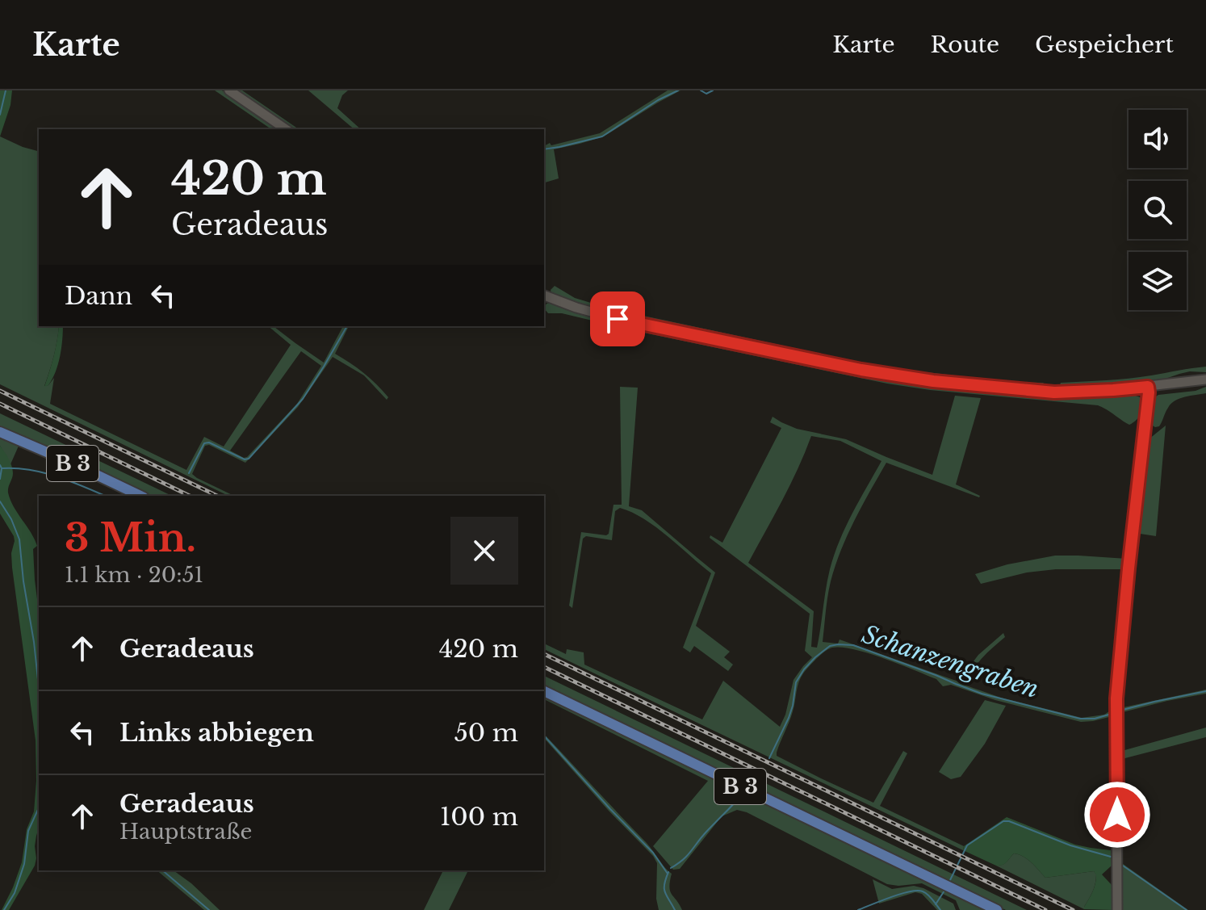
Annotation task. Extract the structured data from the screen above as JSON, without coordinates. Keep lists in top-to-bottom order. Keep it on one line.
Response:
{"streets":{"main road":["B 3"]},"water":["Schanzengraben"],"page":{"header":"Karte","nav":["Karte","Route","Gespeichert"],"turn":["420 m","Geradeaus"],"then":"Dann","heading":["3 Min.","1.1 km · 20:51"],"list":[{"name":"Geradeaus","value":"420 m"},{"name":"Links abbiegen","value":"50 m"},{"name":"Geradeaus","note":"Hauptstraße","value":"100 m"}]}}
